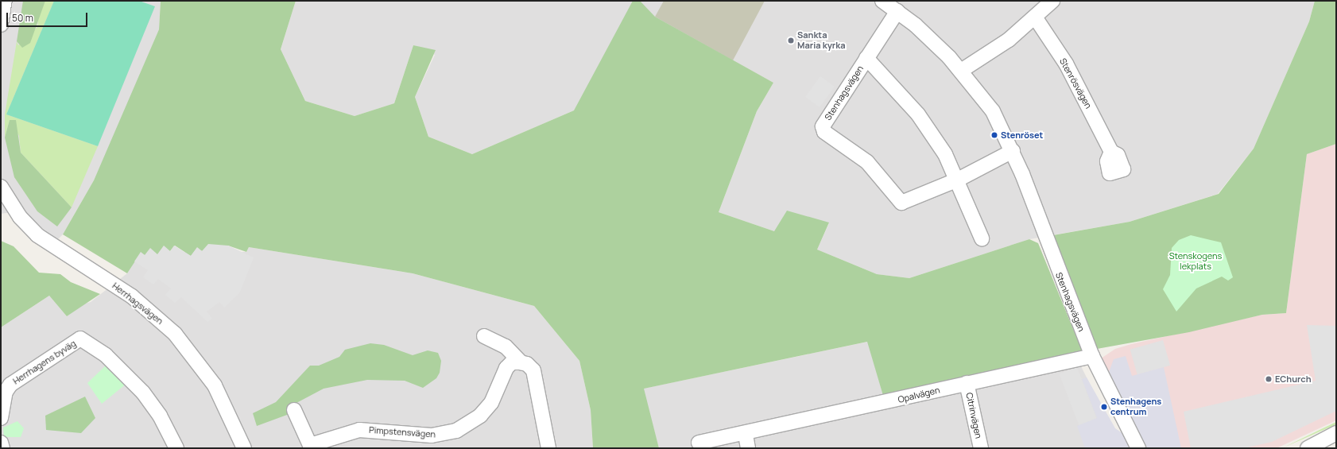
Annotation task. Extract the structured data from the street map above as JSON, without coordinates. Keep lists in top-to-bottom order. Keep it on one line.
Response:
{"streets":{"street":["Stenrösvägen","Stenhagsvägen","Herrhagsvägen","Herrhagens byväg","Opalvägen","Citrinvägen","Pimpstensvägen"]},"crossings":[["Stenhagsvägen","Opalvägen"],["Opalvägen","Citrinvägen"]],"parks":["Stenskogens lekplats"],"places":["Sankta Maria kyrka","Stenröset","EChurch","Stenhagens centrum"],"scale_bar":"50 m"}
